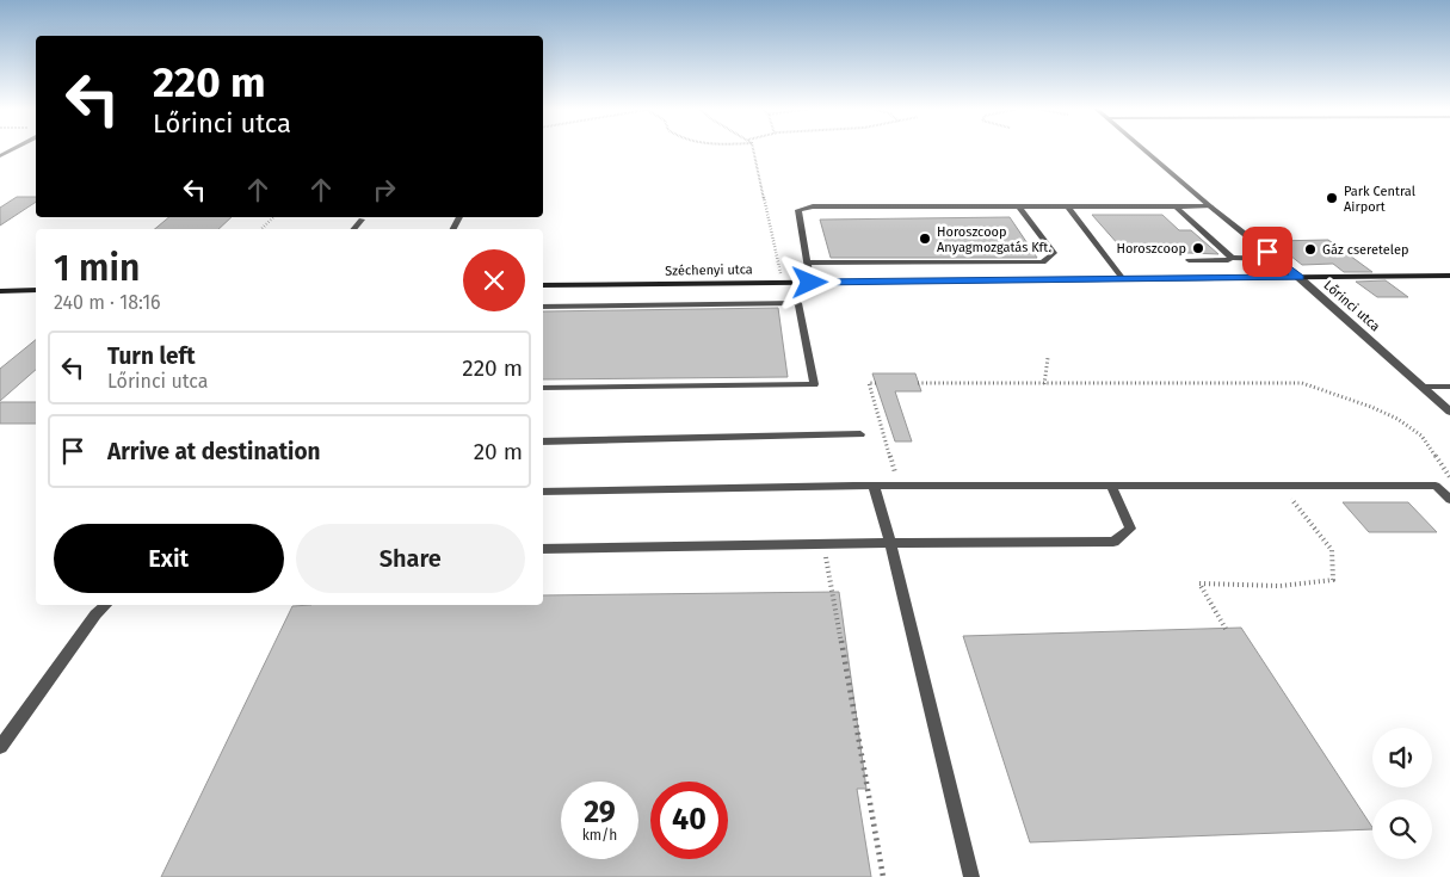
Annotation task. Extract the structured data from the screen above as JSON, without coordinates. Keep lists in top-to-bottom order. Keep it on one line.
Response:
{"streets":{"street":["Széchenyi utca","Lőrinci utca"]},"crossings":[["Széchenyi utca","Lőrinci utca"]],"places":["Park Central Airport","Horoszcoop Anyagmozgatás Kft.","Horoszcoop","Gáz cseretelep"],"page":{"turn":["220 m","Lőrinci utca"],"heading":["1 min","240 m · 18:16"],"list":[{"name":"Turn left","note":"Lőrinci utca","value":"220 m"},{"name":"Arrive at destination","value":"20 m"}],"buttons":["Exit","Share"],"speed":"29 km/h","limit":"40"}}
